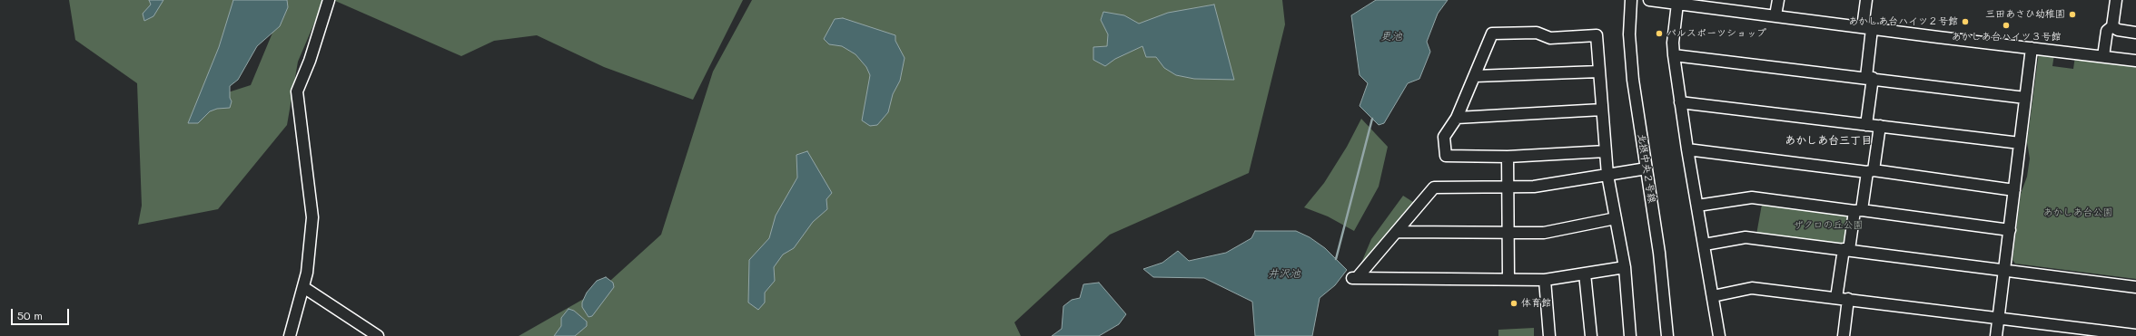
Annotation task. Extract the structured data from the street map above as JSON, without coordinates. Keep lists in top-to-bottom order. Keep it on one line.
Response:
{"streets":{"street":["北摂中央２号線"]},"districts":["あかしあ台三丁目"],"water":["更池","井沢池"],"parks":["あかしあ台公園","ザクロの丘公園"],"places":["三田あさひ幼稚園","あかしあ台ハイツ２号館","あかしあ台ハイツ３号館","パルスポーツショップ","体育館"],"scale_bar":"50 m"}
